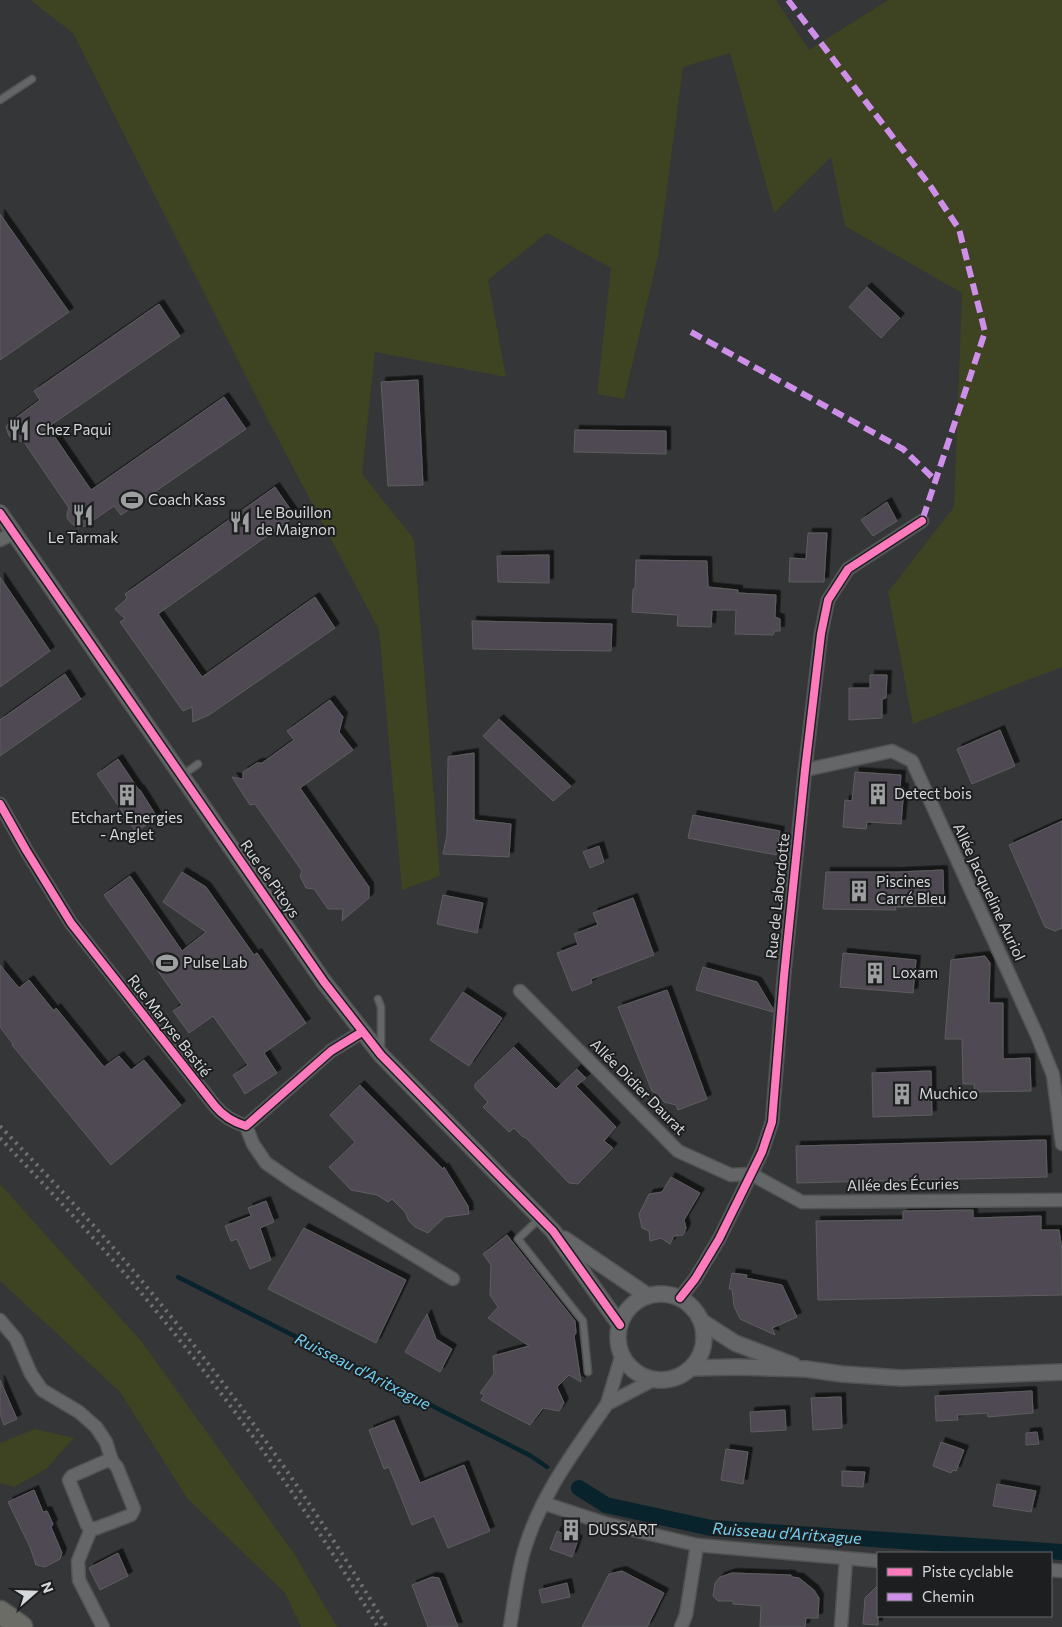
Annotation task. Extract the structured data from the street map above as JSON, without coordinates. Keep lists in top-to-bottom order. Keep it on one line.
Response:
{"streets":{"street":["Rue de Pitoys","Allée Jacqueline Auriol","Rue de Labordotte","Rue Maryse Bastié","Allée Didier Daurat","Allée des Écuries"]},"crossings":[["Allée Jacqueline Auriol","Rue de Labordotte"],["Rue de Labordotte","Allée Didier Daurat"],["Rue de Labordotte","Allée des Écuries"],["Allée Didier Daurat","Allée des Écuries"]],"water":["Ruisseau d'Aritxague"],"places":{"restaurant":["Chez Paqui","Le Tarmak","Le Bouillon de Maignon"],"sports":["Coach Kass","Pulse Lab"],"building":["Detect bois","Etchart Energies - Anglet","Piscines Carré Bleu","Loxam","Muchico","DUSSART"]},"legend":["Piste cyclable","Chemin"],"north":"right"}
